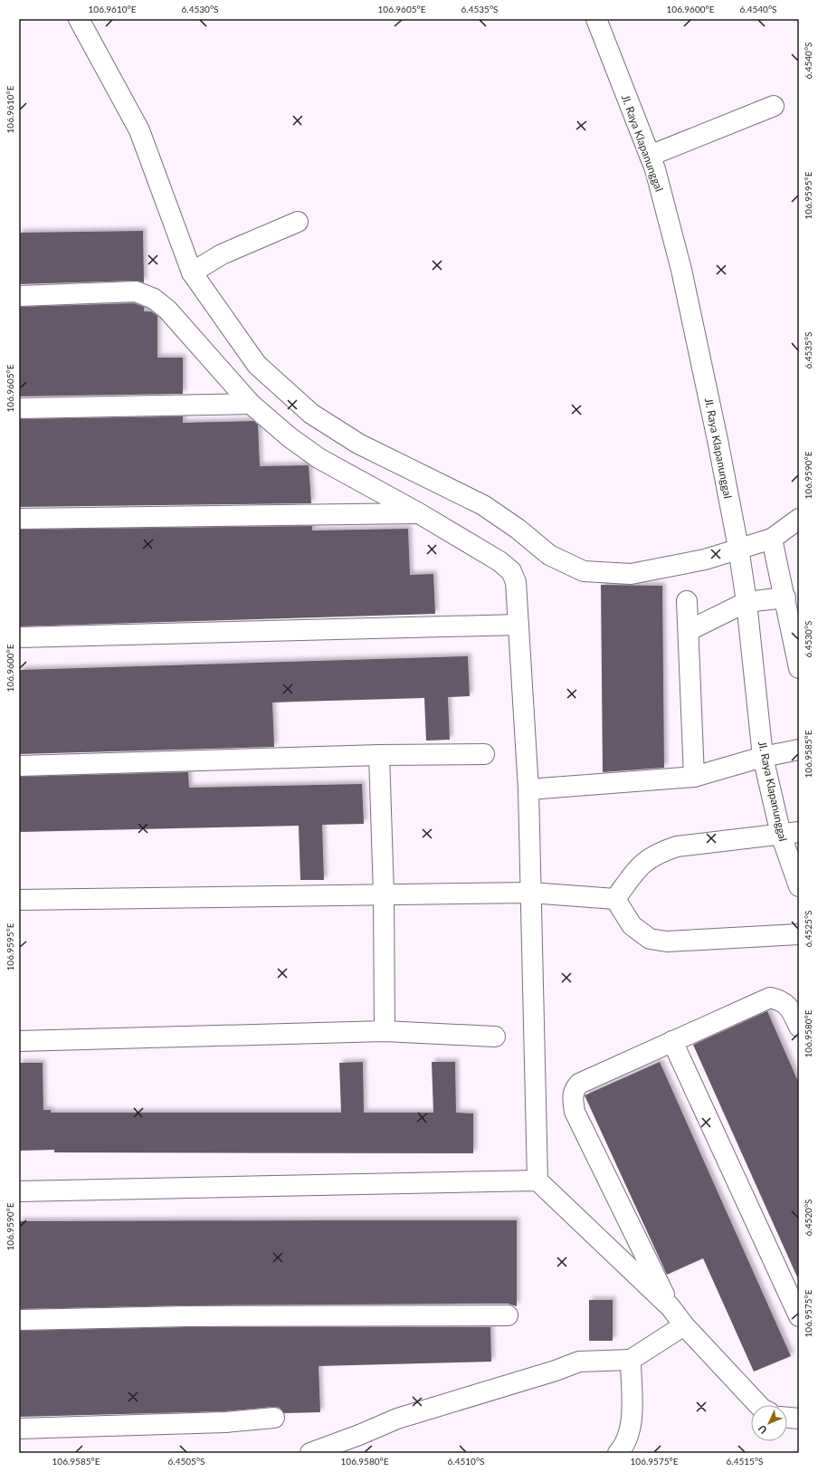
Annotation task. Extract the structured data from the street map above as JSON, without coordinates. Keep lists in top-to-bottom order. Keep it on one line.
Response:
{"streets":{"street":["Jl. Raya Klapanunggal"]},"north":"bottom left","coordinates":["106.9610°E","6.4530°S","106.9605°E","6.4535°S","106.9600°E","6.4540°S","106.9595°E","106.9590°E","106.9585°E","6.4525°S","106.9580°E","6.4520°S","106.9575°E","6.4505°S","6.4510°S","6.4515°S"]}
